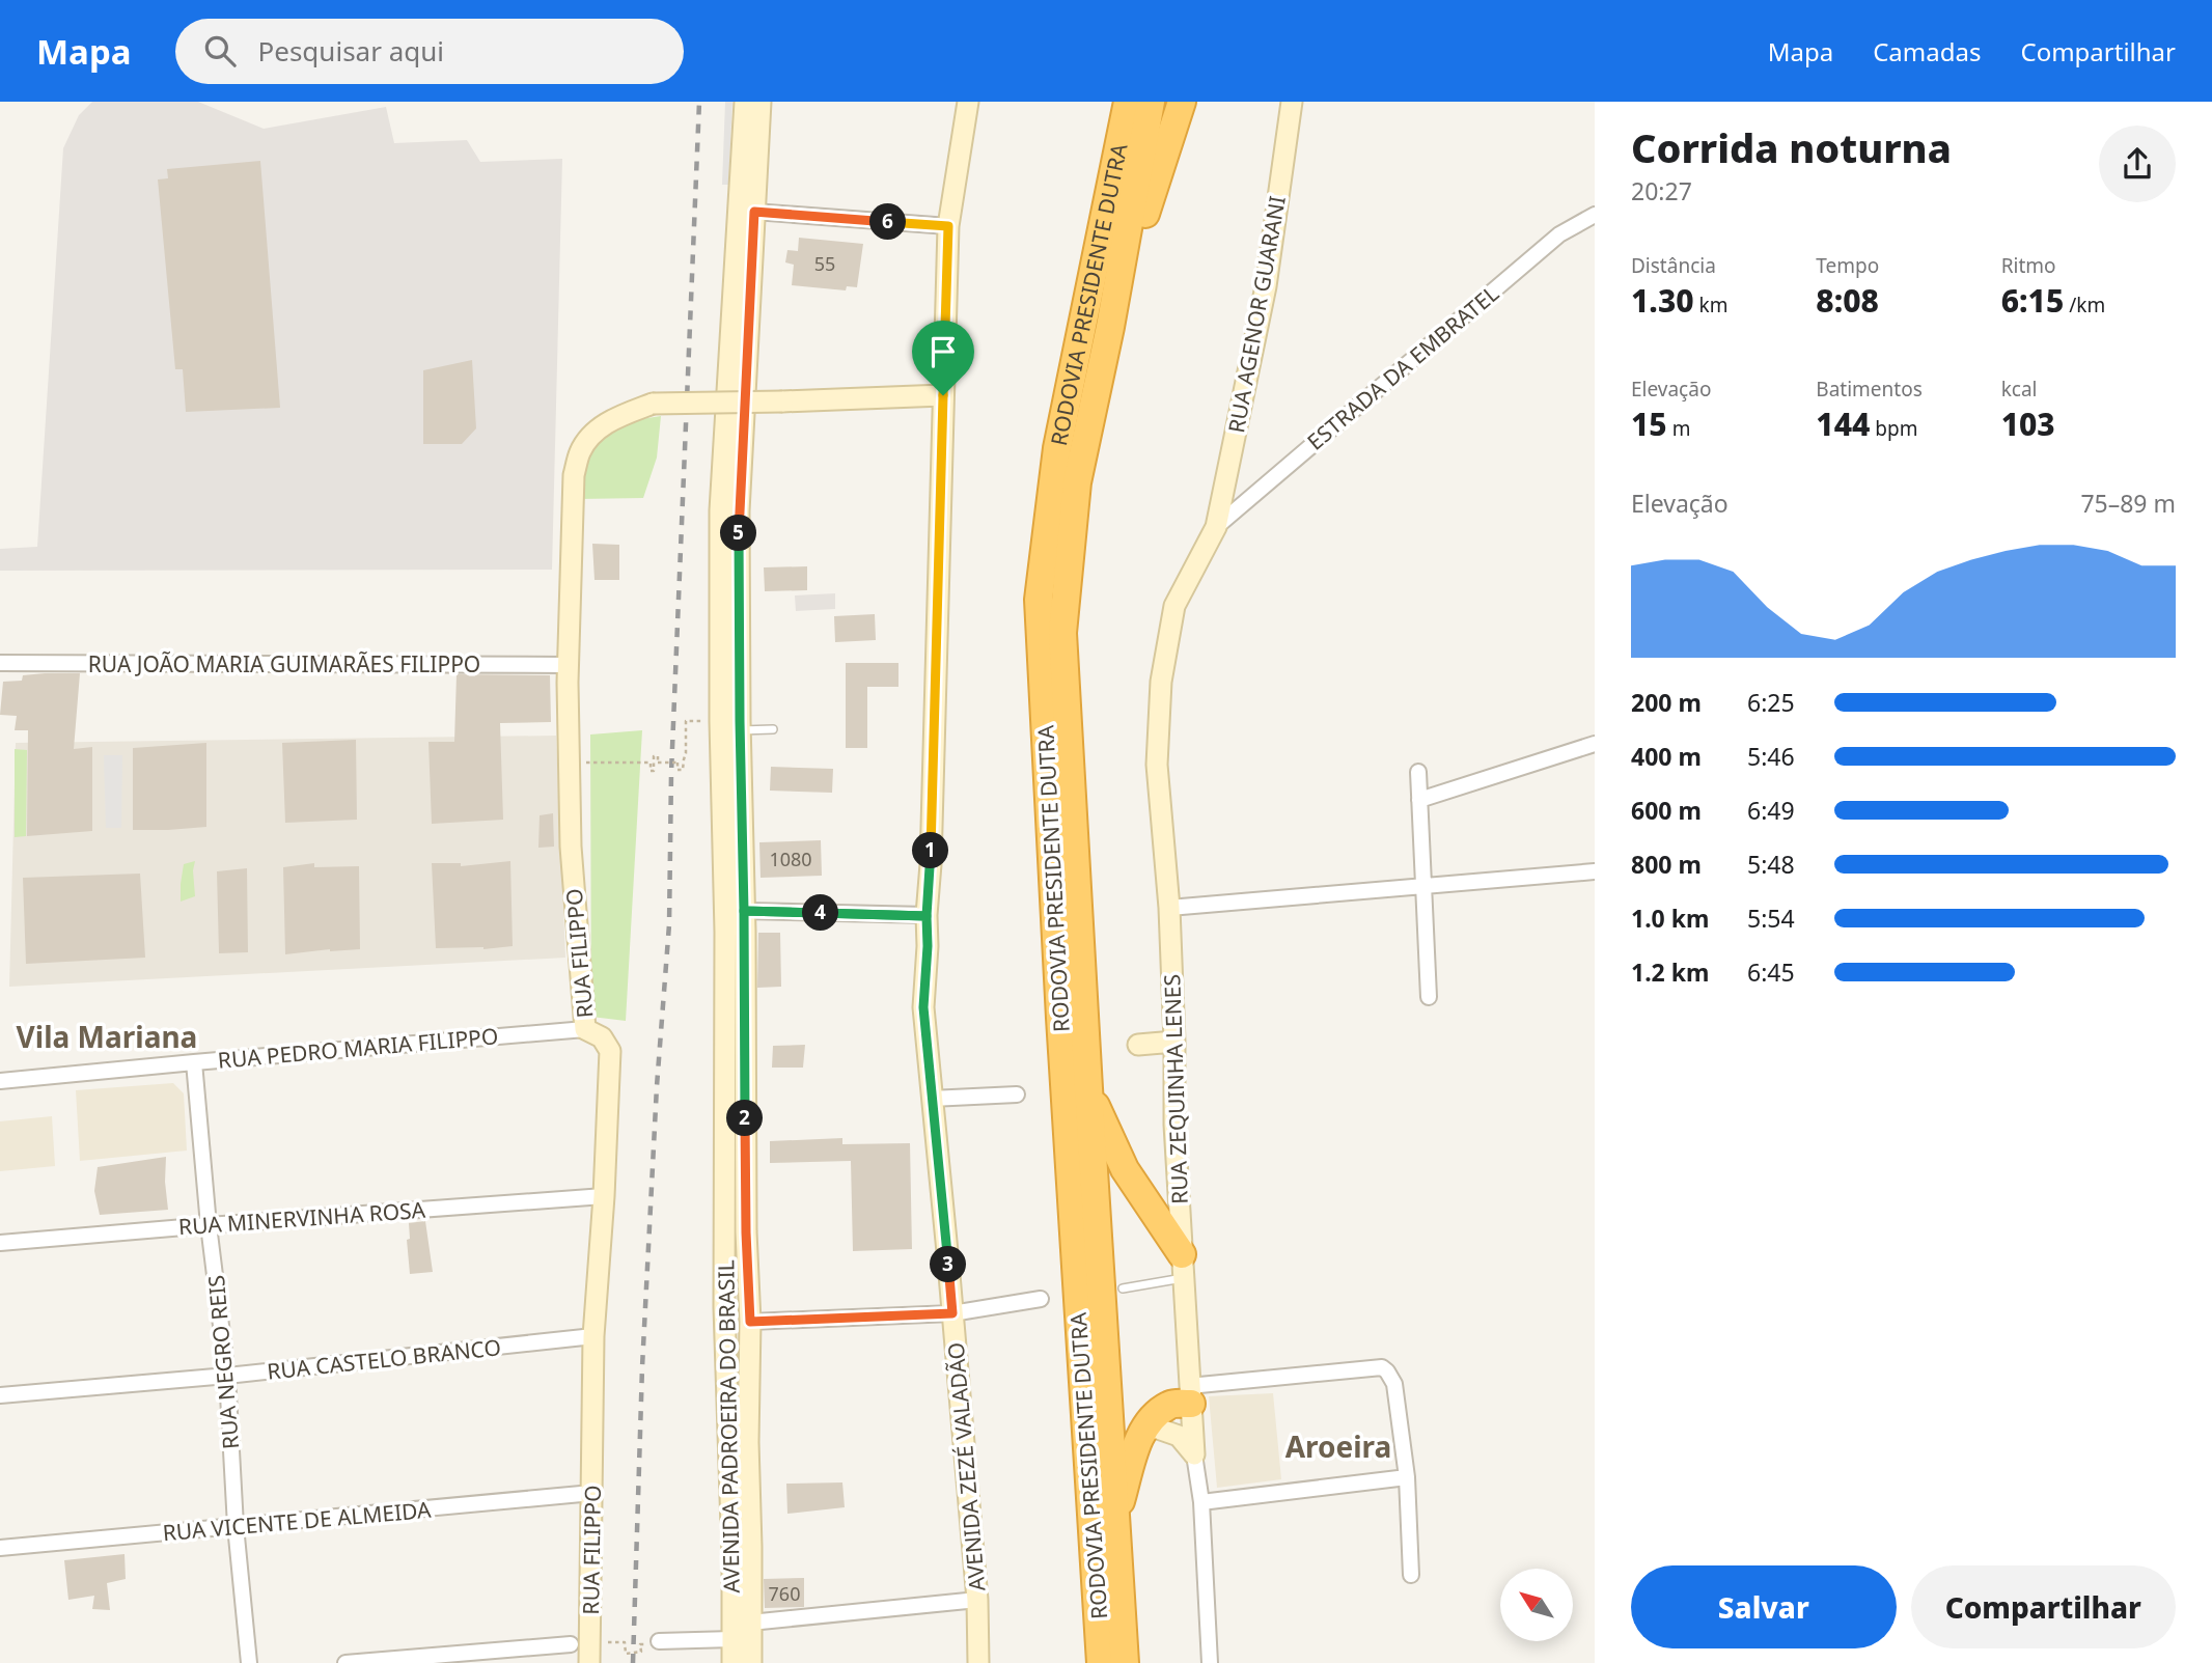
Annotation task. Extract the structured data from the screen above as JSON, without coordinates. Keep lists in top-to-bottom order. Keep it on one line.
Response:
{"streets":{"highway":["RODOVIA PRESIDENTE DUTRA"],"street":["RUA AGENOR GUARANI","ESTRADA DA EMBRATEL","RUA JOÃO MARIA GUIMARÃES FILIPPO","RUA FILIPPO","RUA PEDRO MARIA FILIPPO","RUA ZEQUINHA LENES","RUA MINERVINHA ROSA","RUA CASTELO BRANCO","RUA NEGRO REIS","AVENIDA PADROEIRA DO BRASIL","AVENIDA ZEZÉ VALADÃO","RUA VICENTE DE ALMEIDA"]},"crossings":[["RUA AGENOR GUARANI","ESTRADA DA EMBRATEL"],["RUA AGENOR GUARANI","RUA ZEQUINHA LENES"],["ESTRADA DA EMBRATEL","RUA ZEQUINHA LENES"],["RUA JOÃO MARIA GUIMARÃES FILIPPO","RUA FILIPPO"],["RUA FILIPPO","RUA PEDRO MARIA FILIPPO"],["RUA FILIPPO","RUA MINERVINHA ROSA"],["RUA FILIPPO","RUA CASTELO BRANCO"],["RUA FILIPPO","AVENIDA ZEZÉ VALADÃO"],["RUA FILIPPO","RUA VICENTE DE ALMEIDA"],["RUA PEDRO MARIA FILIPPO","RUA NEGRO REIS"],["RUA MINERVINHA ROSA","RUA NEGRO REIS"],["RUA CASTELO BRANCO","RUA NEGRO REIS"],["RUA NEGRO REIS","RUA VICENTE DE ALMEIDA"]],"districts":["Vila Mariana","Aroeira"],"house_numbers":["55","1080","760"],"north":"top left","page":{"header":"Mapa","search":"Pesquisar aqui","nav":["Mapa","Camadas","Compartilhar"],"heading":["Corrida noturna","20:27"],"pins":["6","5","1","4","2","3"],"stats":[["Distância","1.30 km"],["Tempo","8:08"],["Ritmo","6:15 /km"],["Elevação","15 m"],["Batimentos","144 bpm"],["kcal","103"]],"chart":["Elevação","75–89 m"],"list":[{"name":"200 m","note":"6:25"},{"name":"400 m","note":"5:46"},{"name":"600 m","note":"6:49"},{"name":"800 m","note":"5:48"},{"name":"1.0 km","note":"5:54"},{"name":"1.2 km","note":"6:45"}],"buttons":["Salvar","Compartilhar"]}}
